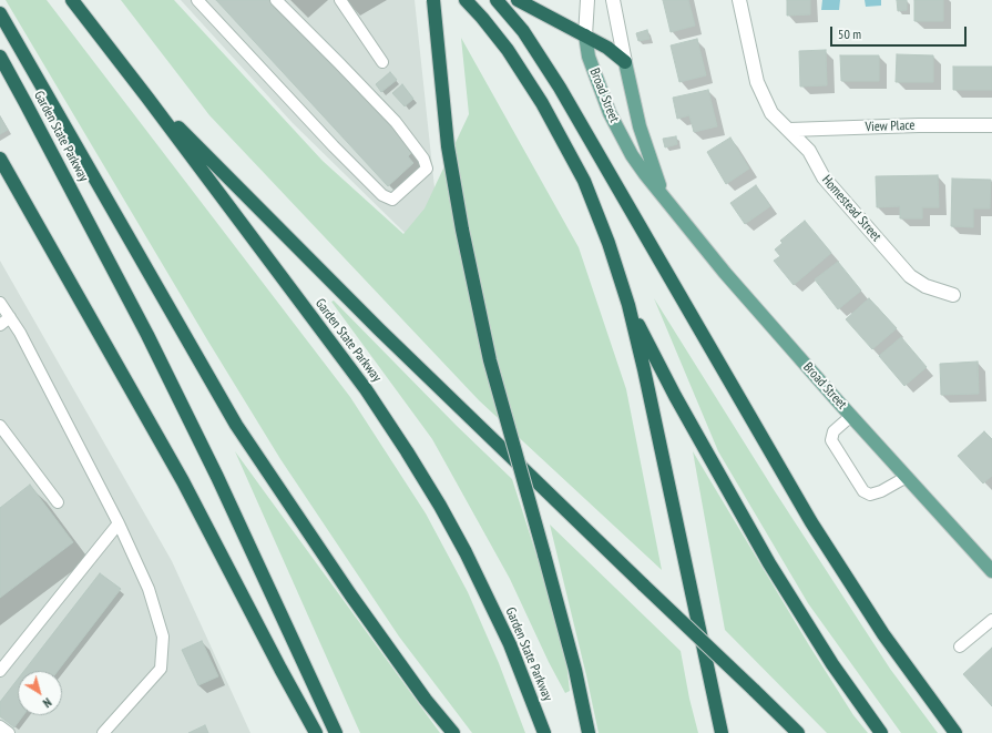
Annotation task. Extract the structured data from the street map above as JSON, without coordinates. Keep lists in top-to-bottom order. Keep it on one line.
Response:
{"streets":{"highway":["Garden State Parkway"],"main road":["Broad Street"],"street":["View Place","Homestead Street"]},"crossings":[["View Place","Homestead Street"]],"scale_bar":"50 m","north":"bottom right"}
